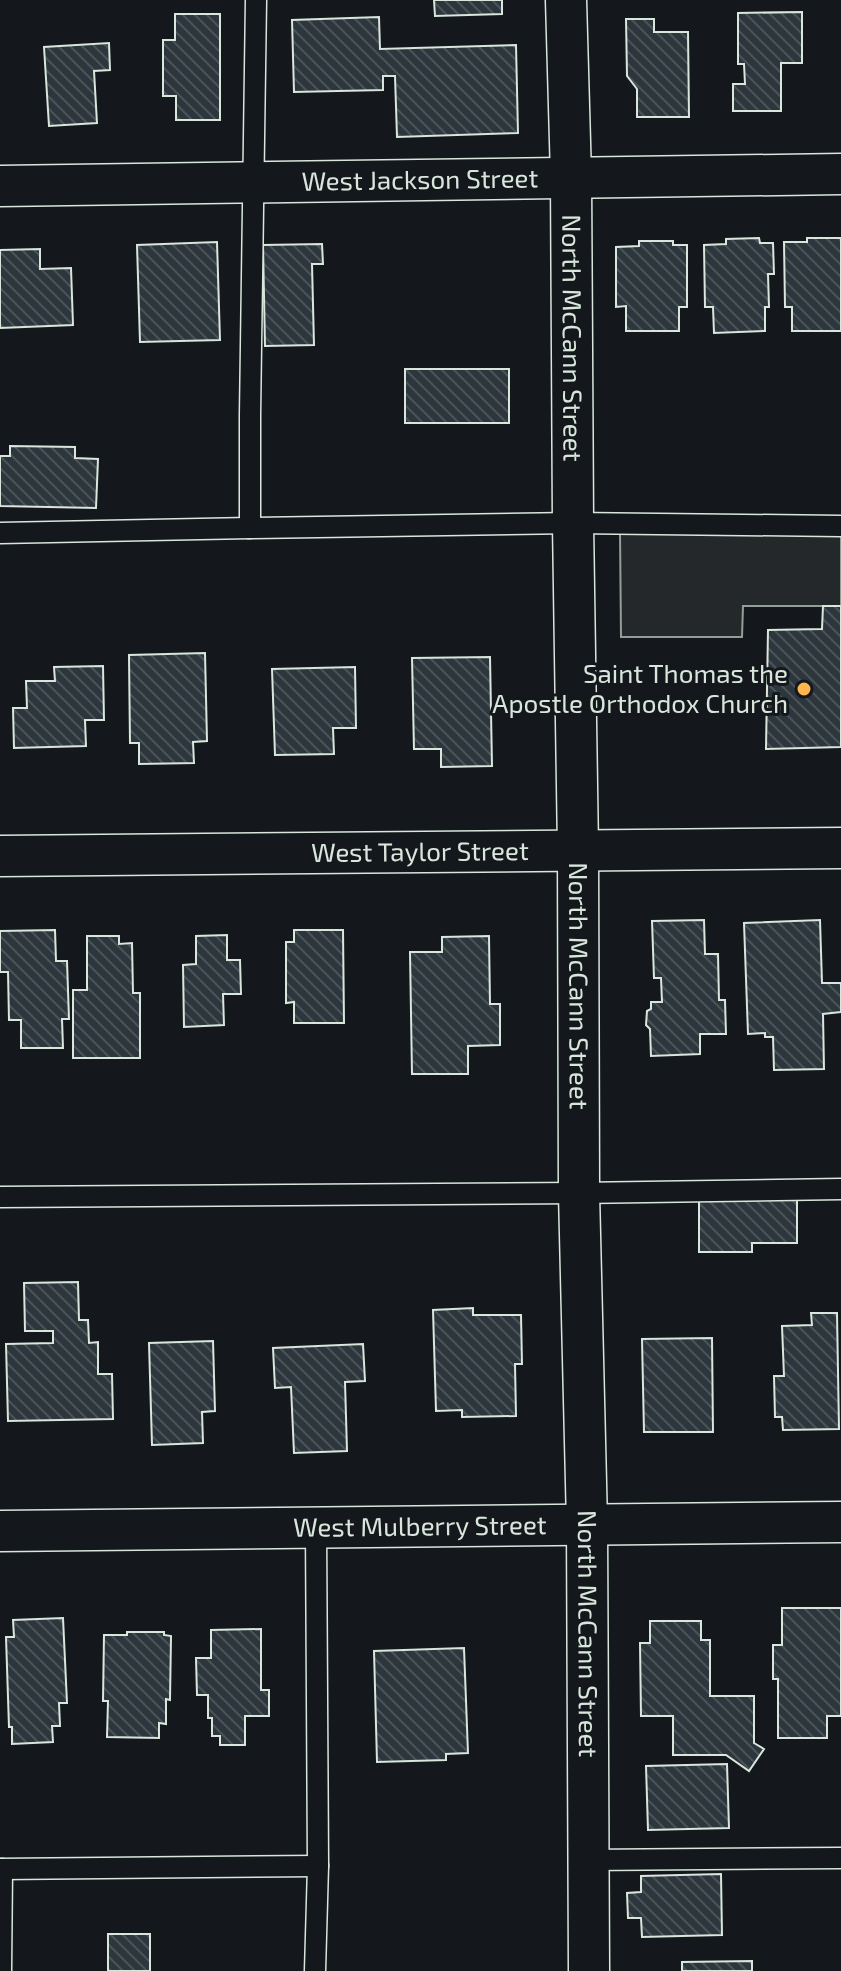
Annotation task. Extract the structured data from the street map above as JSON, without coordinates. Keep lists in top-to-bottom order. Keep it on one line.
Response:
{"streets":{"street":["West Jackson Street","North McCann Street","West Taylor Street","West Mulberry Street"]},"crossings":[["West Jackson Street","North McCann Street"],["North McCann Street","West Taylor Street"],["North McCann Street","West Mulberry Street"]],"places":["Saint Thomas the Apostle Orthodox Church"]}
